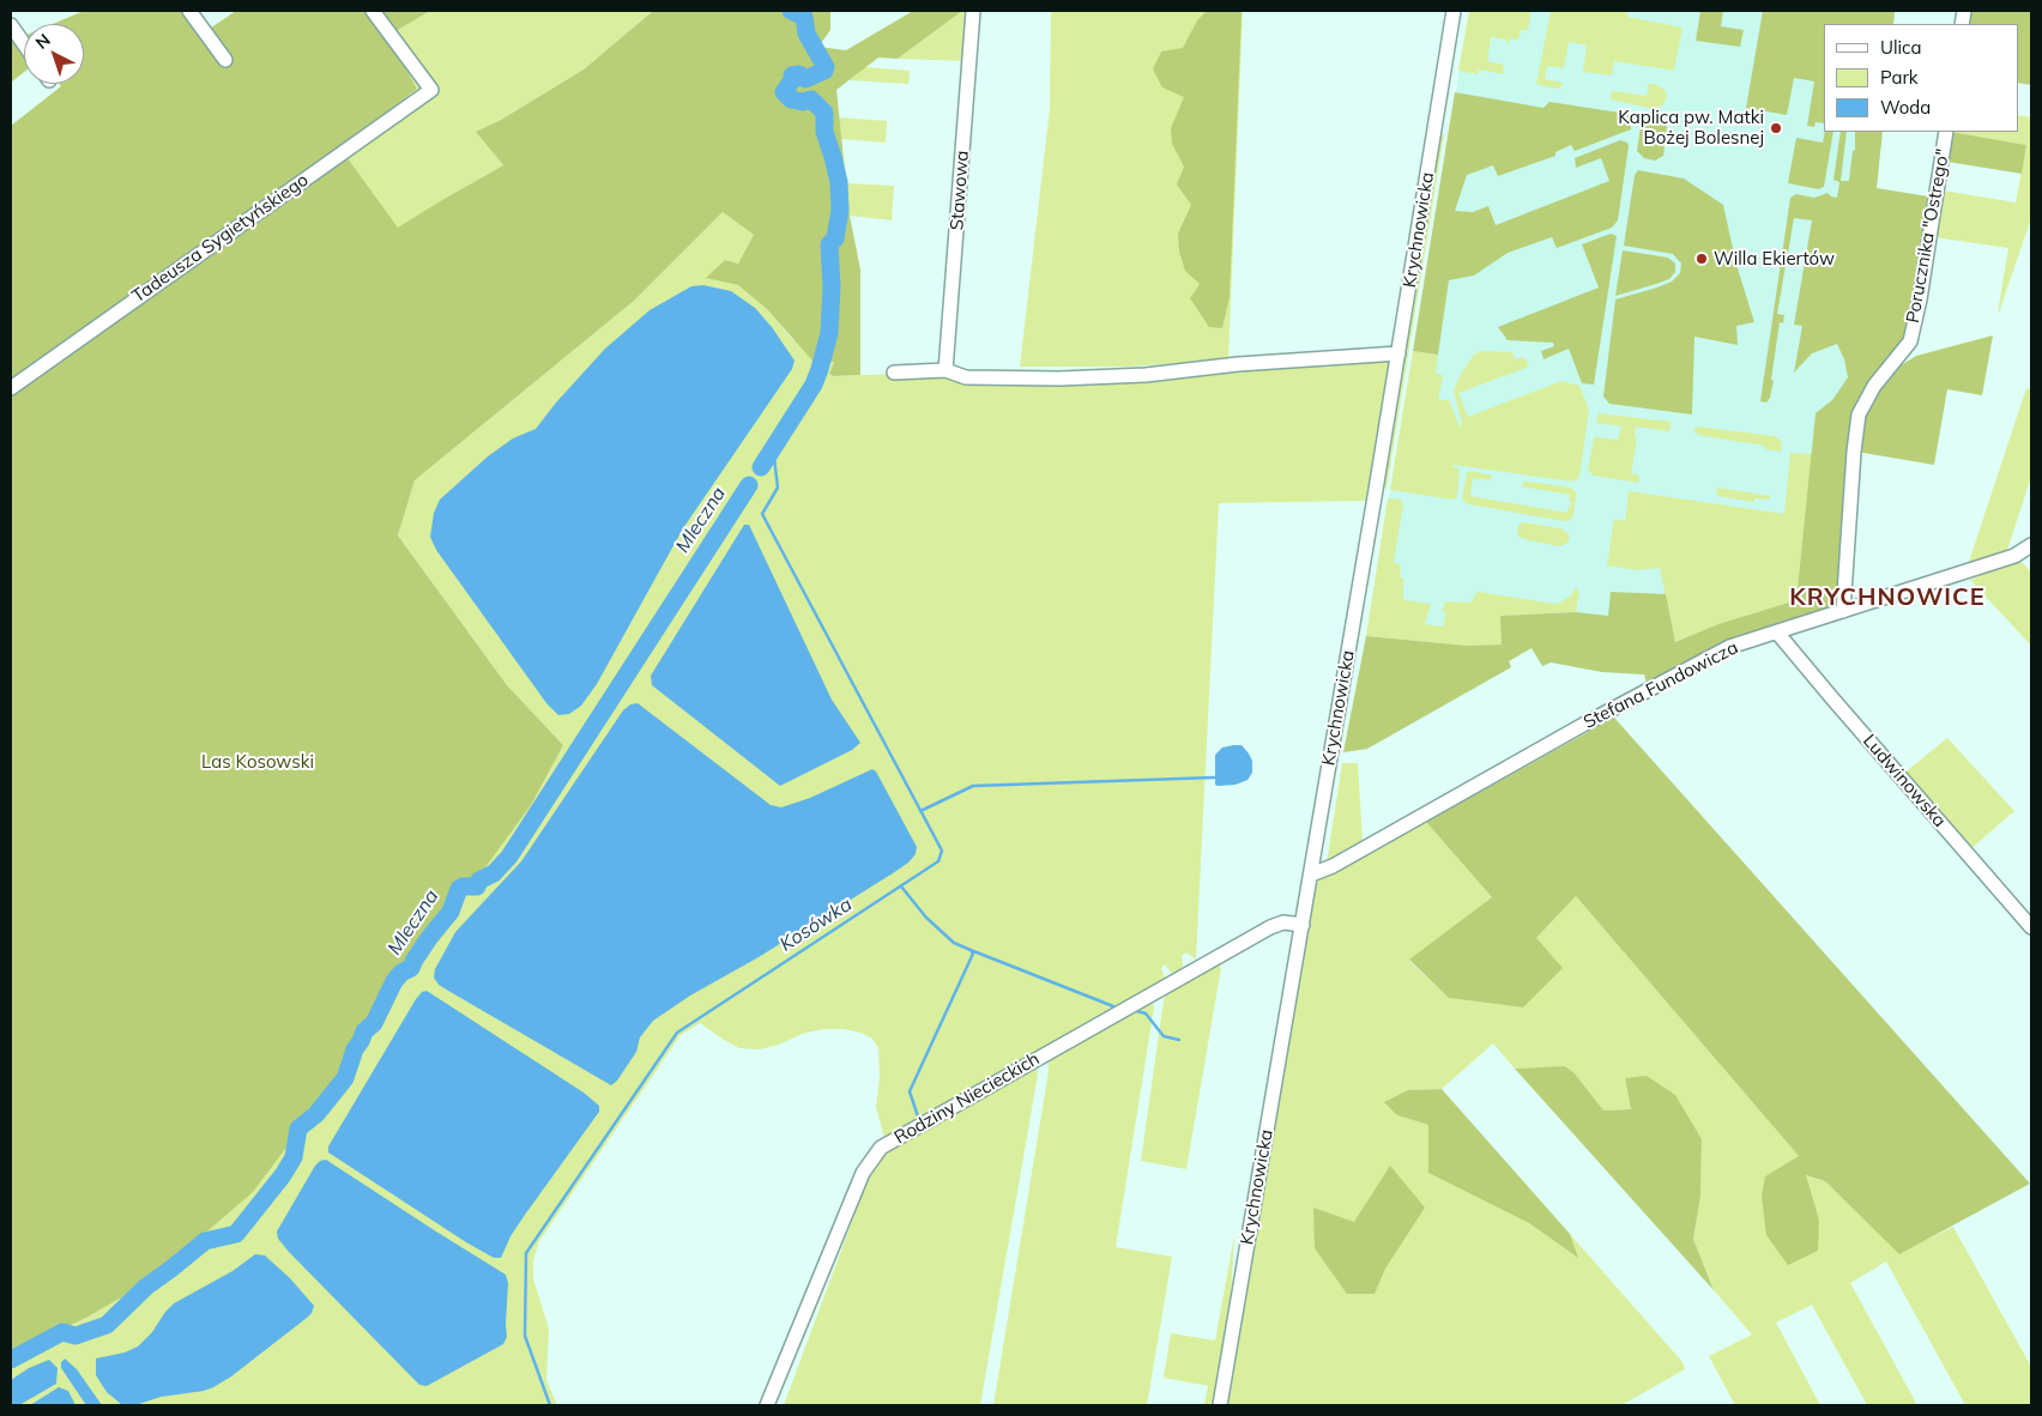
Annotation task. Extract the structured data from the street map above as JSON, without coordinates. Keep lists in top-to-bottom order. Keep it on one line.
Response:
{"streets":{"street":["Stawowa","Krychnowicka","Porucznika \"Ostrego\"","Tadeusza Sygietyńskiego","Stefana Fundowicza","Ludwinowska","Rodziny Niecieckich"]},"crossings":[["Krychnowicka","Stefana Fundowicza"],["Krychnowicka","Rodziny Niecieckich"],["Porucznika \"Ostrego\"","Stefana Fundowicza"],["Stefana Fundowicza","Ludwinowska"]],"districts":["KRYCHNOWICE"],"water":["Mleczna","Kosówka"],"parks":["Las Kosowski"],"places":["Kaplica pw. Matki Bożej Bolesnej","Willa Ekiertów"],"legend":["Ulica","Park","Woda"],"north":"top left"}
